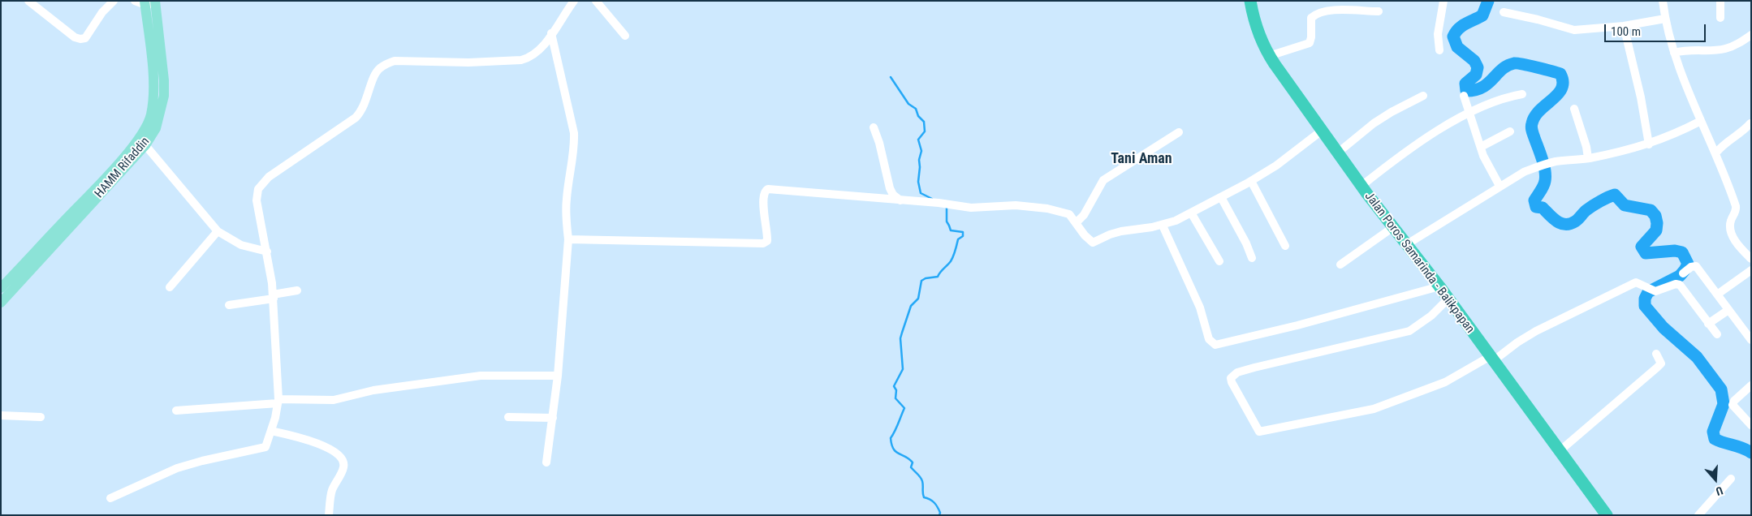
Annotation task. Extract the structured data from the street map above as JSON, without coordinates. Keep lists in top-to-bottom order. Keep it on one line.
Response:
{"streets":{"highway":["Jalan Poros Samarinda - Balikpapan"],"main road":["HAMM Rifaddin"]},"districts":["Tani Aman"],"scale_bar":"100 m","north":"bottom"}
